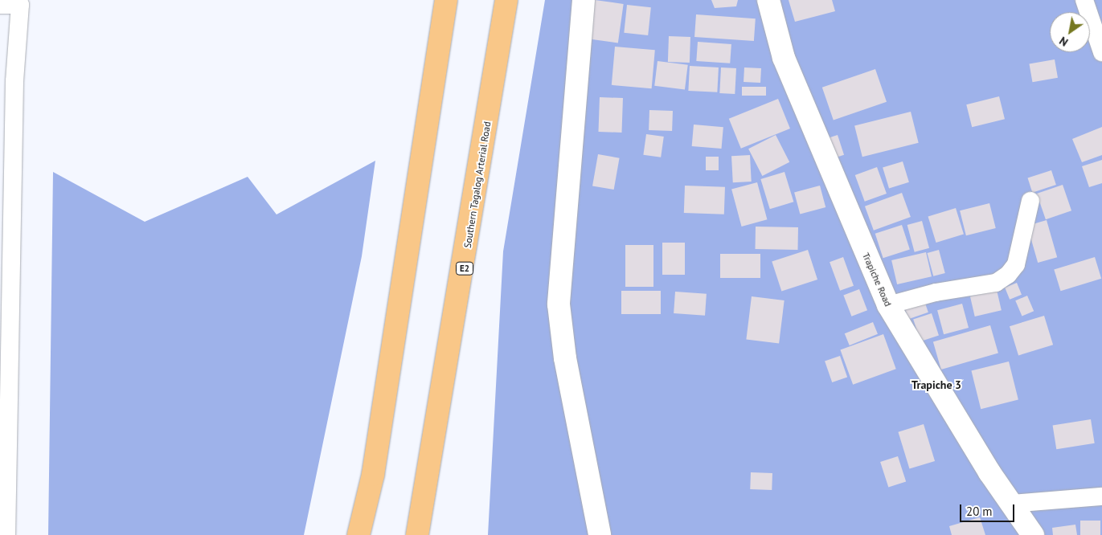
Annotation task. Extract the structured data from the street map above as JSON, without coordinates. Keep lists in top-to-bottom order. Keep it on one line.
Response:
{"streets":{"highway":["Southern Tagalog Arterial Road","E2"],"street":["Trapiche Road"]},"districts":["Trapiche 3"],"scale_bar":"20 m","north":"bottom left"}
